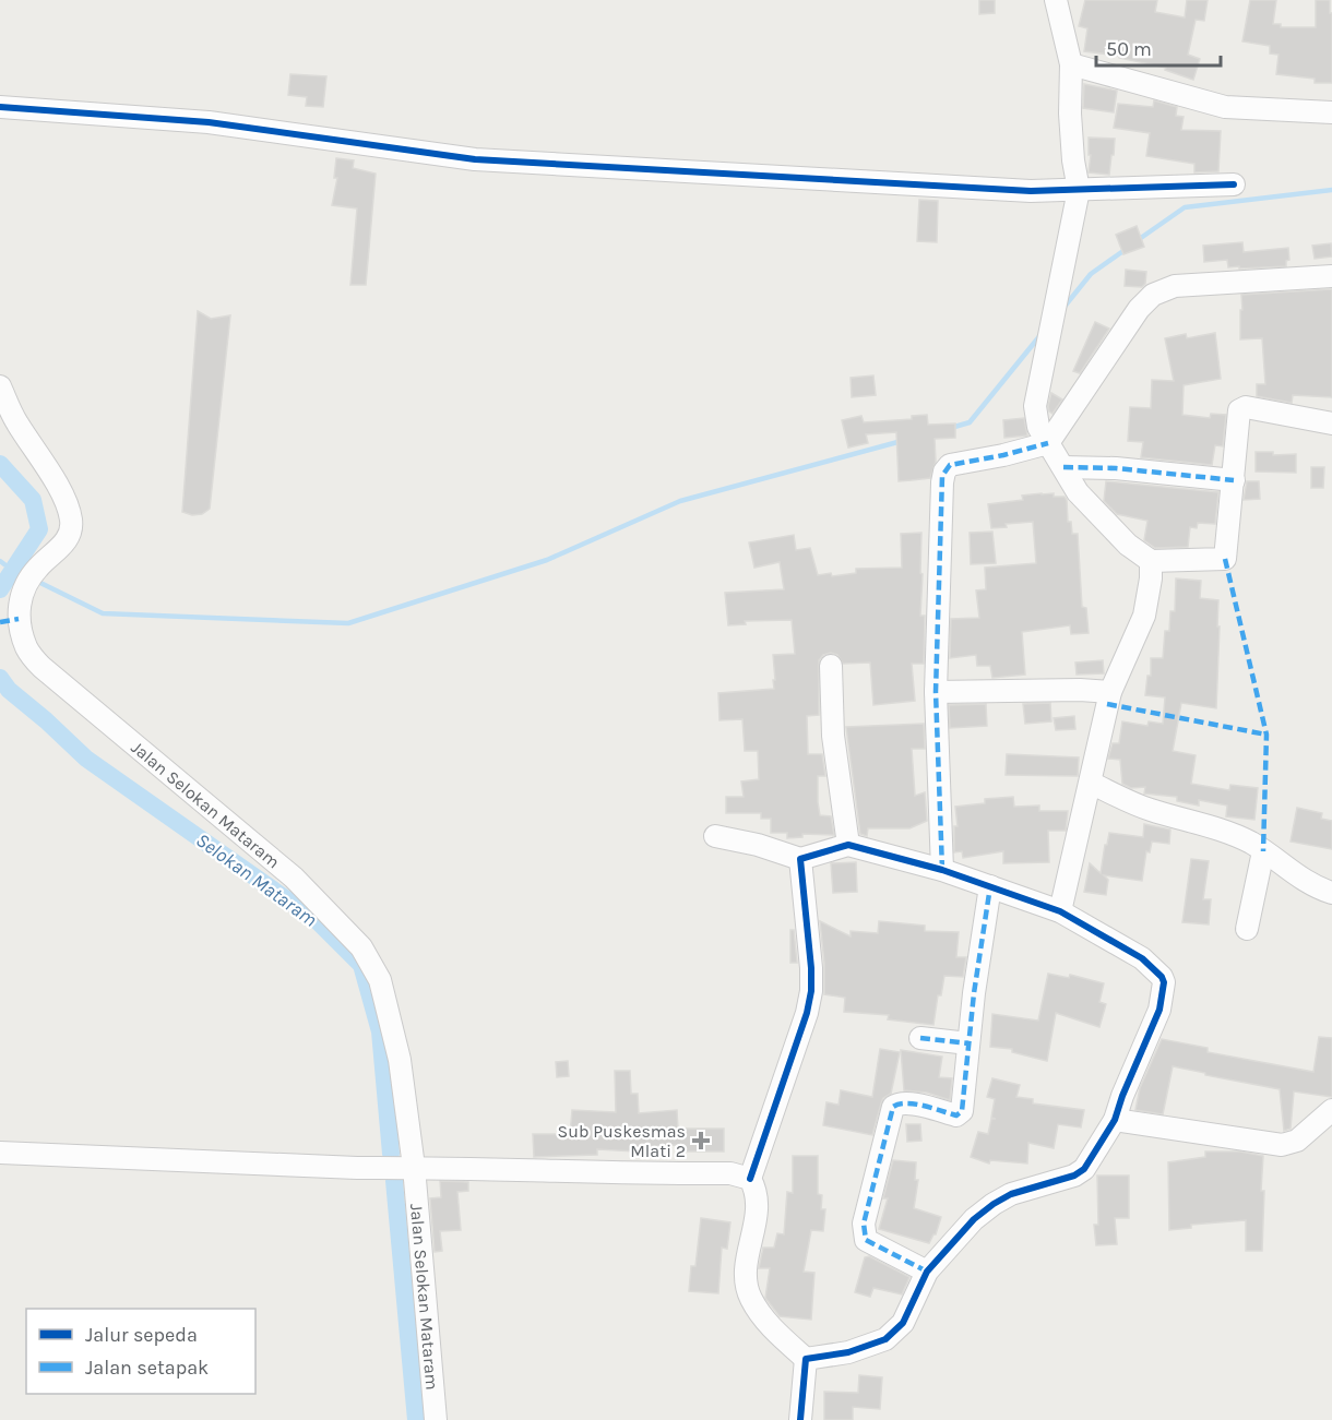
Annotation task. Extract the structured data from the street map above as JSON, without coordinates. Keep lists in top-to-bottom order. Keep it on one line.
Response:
{"streets":{"street":["Jalan Selokan Mataram"]},"water":["Selokan Mataram"],"places":{"health":["Sub Puskesmas Mlati 2"]},"legend":["Jalur sepeda","Jalan setapak"],"scale_bar":"50 m"}
